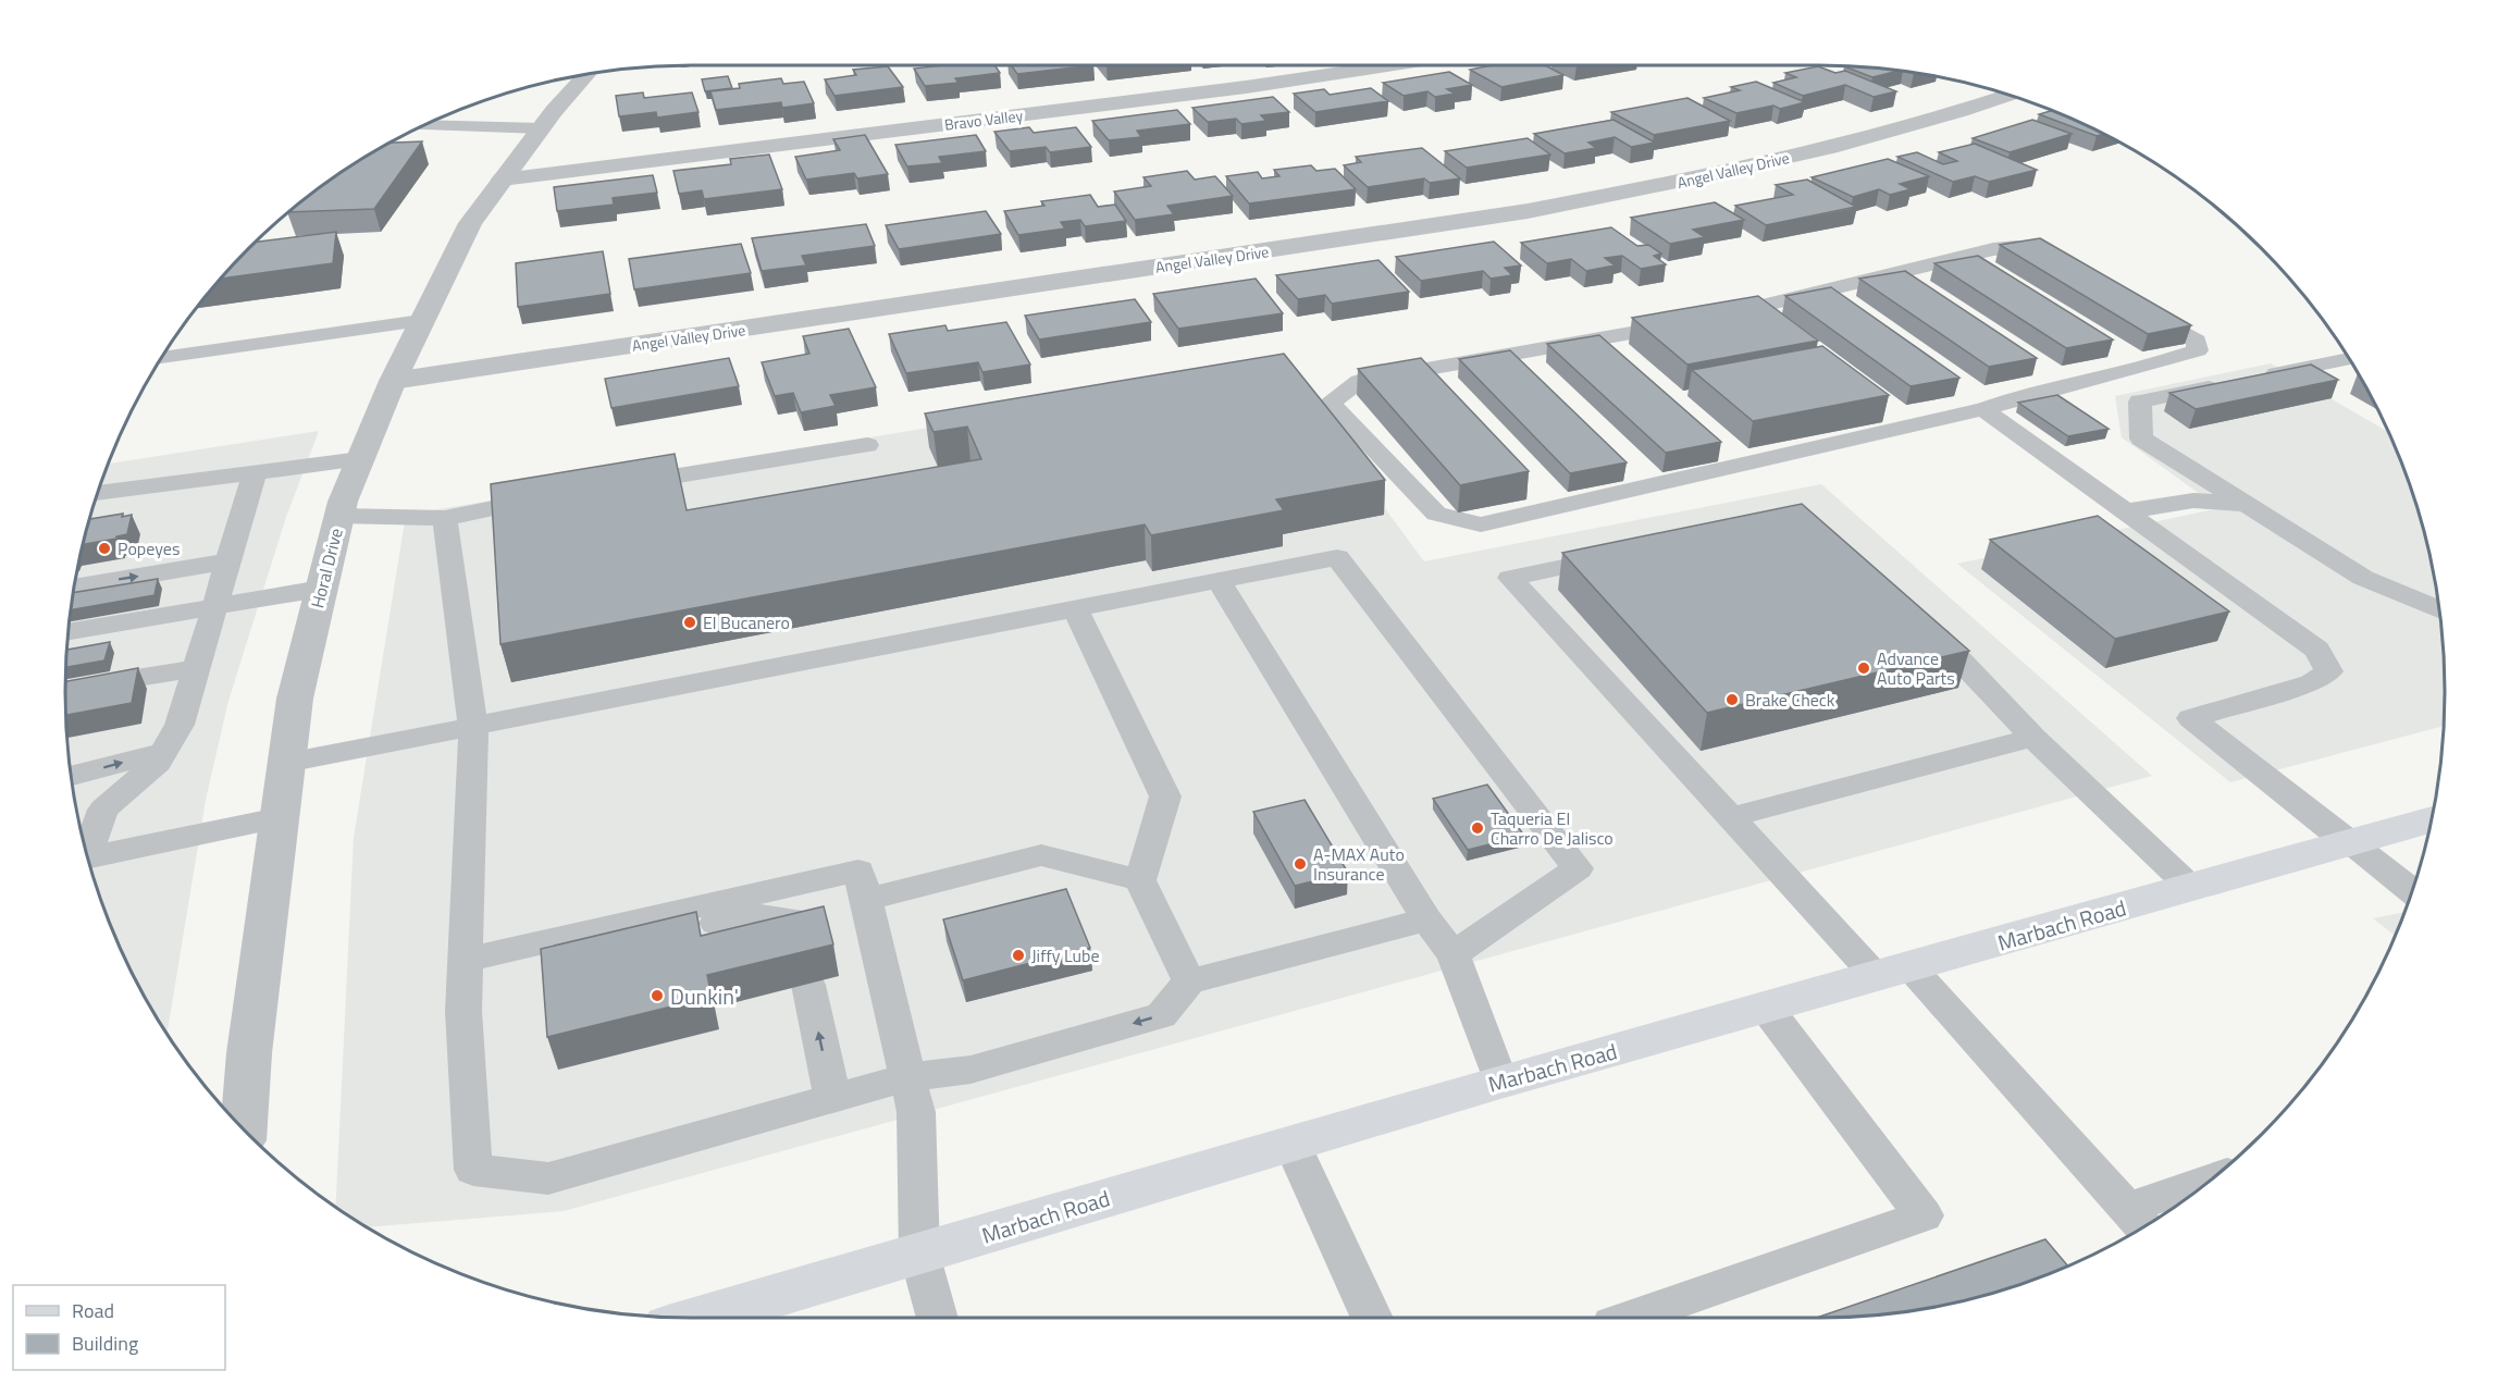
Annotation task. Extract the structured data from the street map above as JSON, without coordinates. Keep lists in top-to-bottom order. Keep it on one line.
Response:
{"streets":{"main road":["Marbach Road"],"street":["Bravo Valley","Angel Valley Drive","Horal Drive"]},"crossings":[["Bravo Valley","Horal Drive"],["Angel Valley Drive","Horal Drive"]],"places":["Popeyes","El Bucanero","Advance Auto Parts","Brake Check","Taqueria El Charro De Jalisco","A-MAX Auto Insurance","Jiffy Lube","Dunkin'"],"legend":["Road","Building"]}
